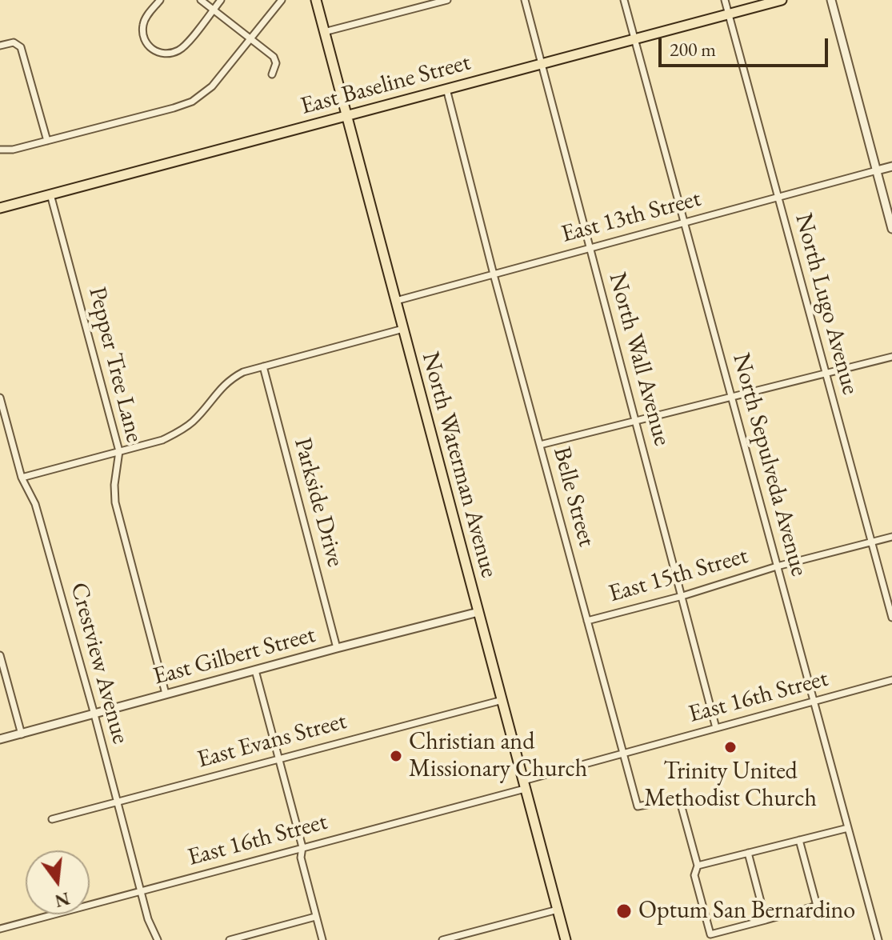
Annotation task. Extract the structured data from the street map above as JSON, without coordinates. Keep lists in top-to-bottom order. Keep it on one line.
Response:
{"streets":{"main road":["East Baseline Street","North Waterman Avenue"],"street":["East 13th Street","North Lugo Avenue","North Wall Avenue","Pepper Tree Lane","North Sepulveda Avenue","Belle Street","Parkside Drive","East 15th Street","East Gilbert Street","Crestview Avenue","East 16th Street","East Evans Street"]},"crossings":[["East Baseline Street","North Lugo Avenue"],["East Baseline Street","North Wall Avenue"],["East Baseline Street","Pepper Tree Lane"],["East Baseline Street","North Waterman Avenue"],["East Baseline Street","North Sepulveda Avenue"],["East Baseline Street","Belle Street"],["East 13th Street","North Lugo Avenue"],["East 13th Street","North Wall Avenue"],["East 13th Street","North Waterman Avenue"],["East 13th Street","North Sepulveda Avenue"],["East 13th Street","Belle Street"],["North Lugo Avenue","East 15th Street"],["North Wall Avenue","East 15th Street"],["North Wall Avenue","East 16th Street"],["Pepper Tree Lane","East Gilbert Street"],["North Waterman Avenue","East Gilbert Street"],["North Waterman Avenue","East 16th Street"],["North Waterman Avenue","East Evans Street"],["North Sepulveda Avenue","East 15th Street"],["North Sepulveda Avenue","East 16th Street"],["Belle Street","East 15th Street"],["Belle Street","East 16th Street"],["Parkside Drive","East Gilbert Street"],["East Gilbert Street","Crestview Avenue"],["Crestview Avenue","East 16th Street"],["Crestview Avenue","East Evans Street"]],"places":["Trinity United Methodist Church","Christian and Missionary Church","Optum San Bernardino"],"scale_bar":"200 m","north":"bottom"}
